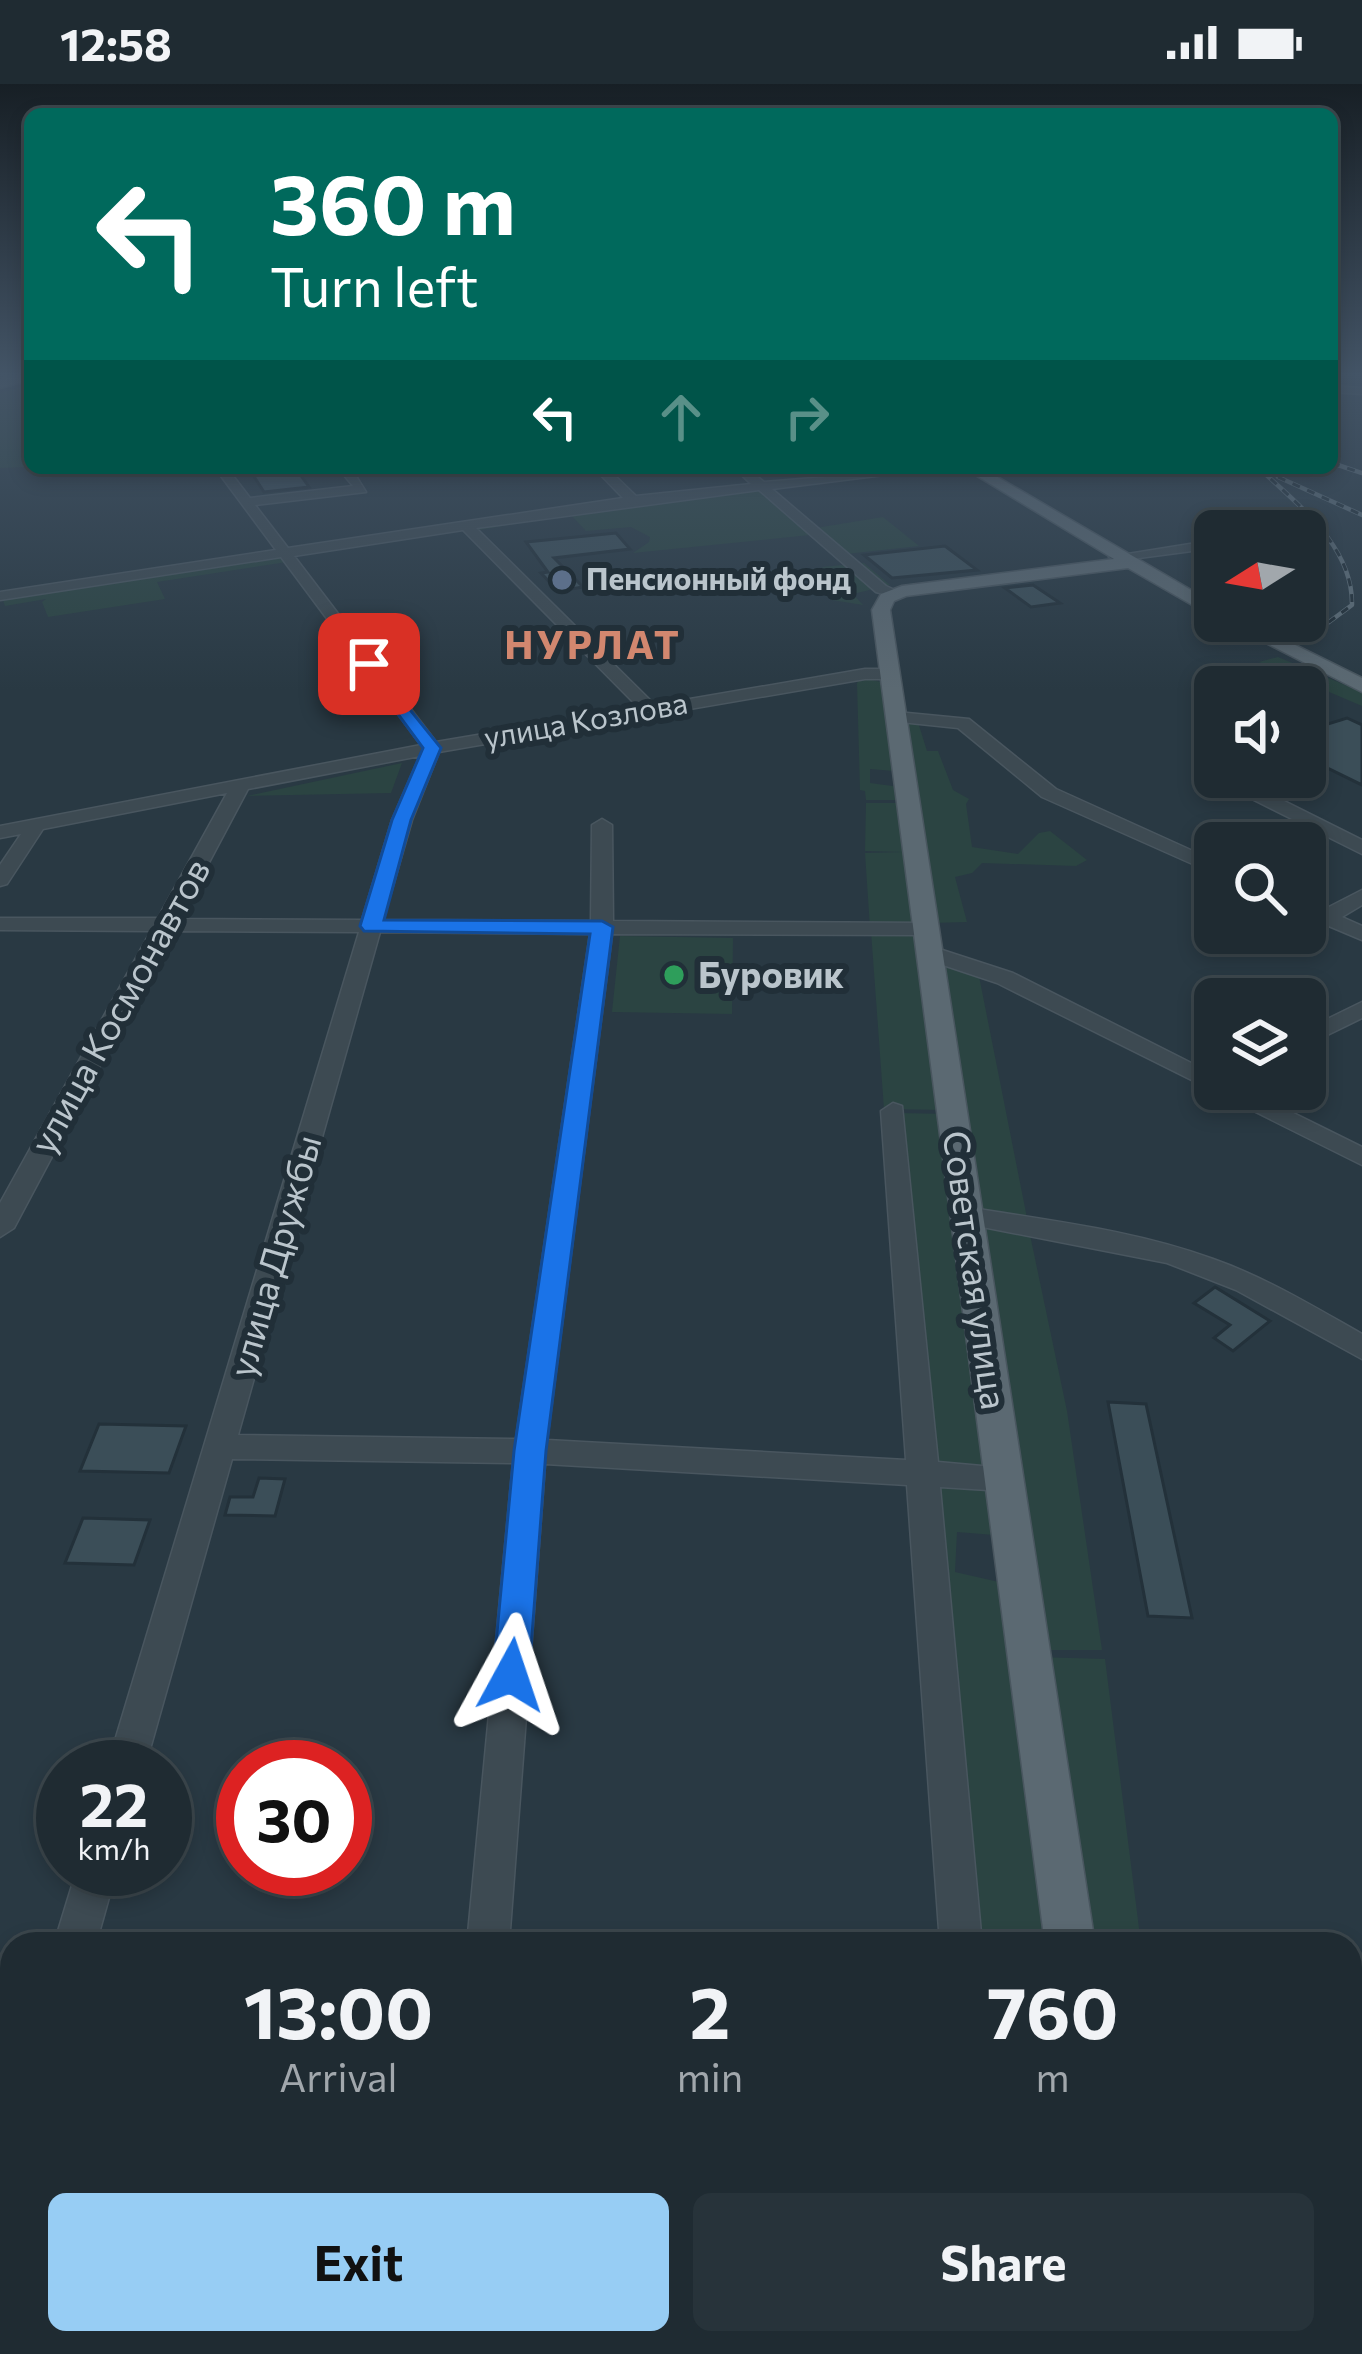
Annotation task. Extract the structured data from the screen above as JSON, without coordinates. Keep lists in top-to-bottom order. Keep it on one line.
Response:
{"streets":{"main road":["Советская улица"],"street":["улица Козлова","улица Космонавтов","улица Дружбы"]},"crossings":[["улица Козлова","улица Космонавтов"],["улица Козлова","улица Дружбы"],["улица Козлова","Советская улица"]],"districts":["НУРЛАТ"],"places":["Пенсионный фонд","Буровик"],"north":"left","page":{"status":"12:58","turn":["360 m","Turn left"],"speed":"22 km/h","limit":"30","eta":["13:00","Arrival","2","min","760","m"],"buttons":["Exit","Share"]}}
